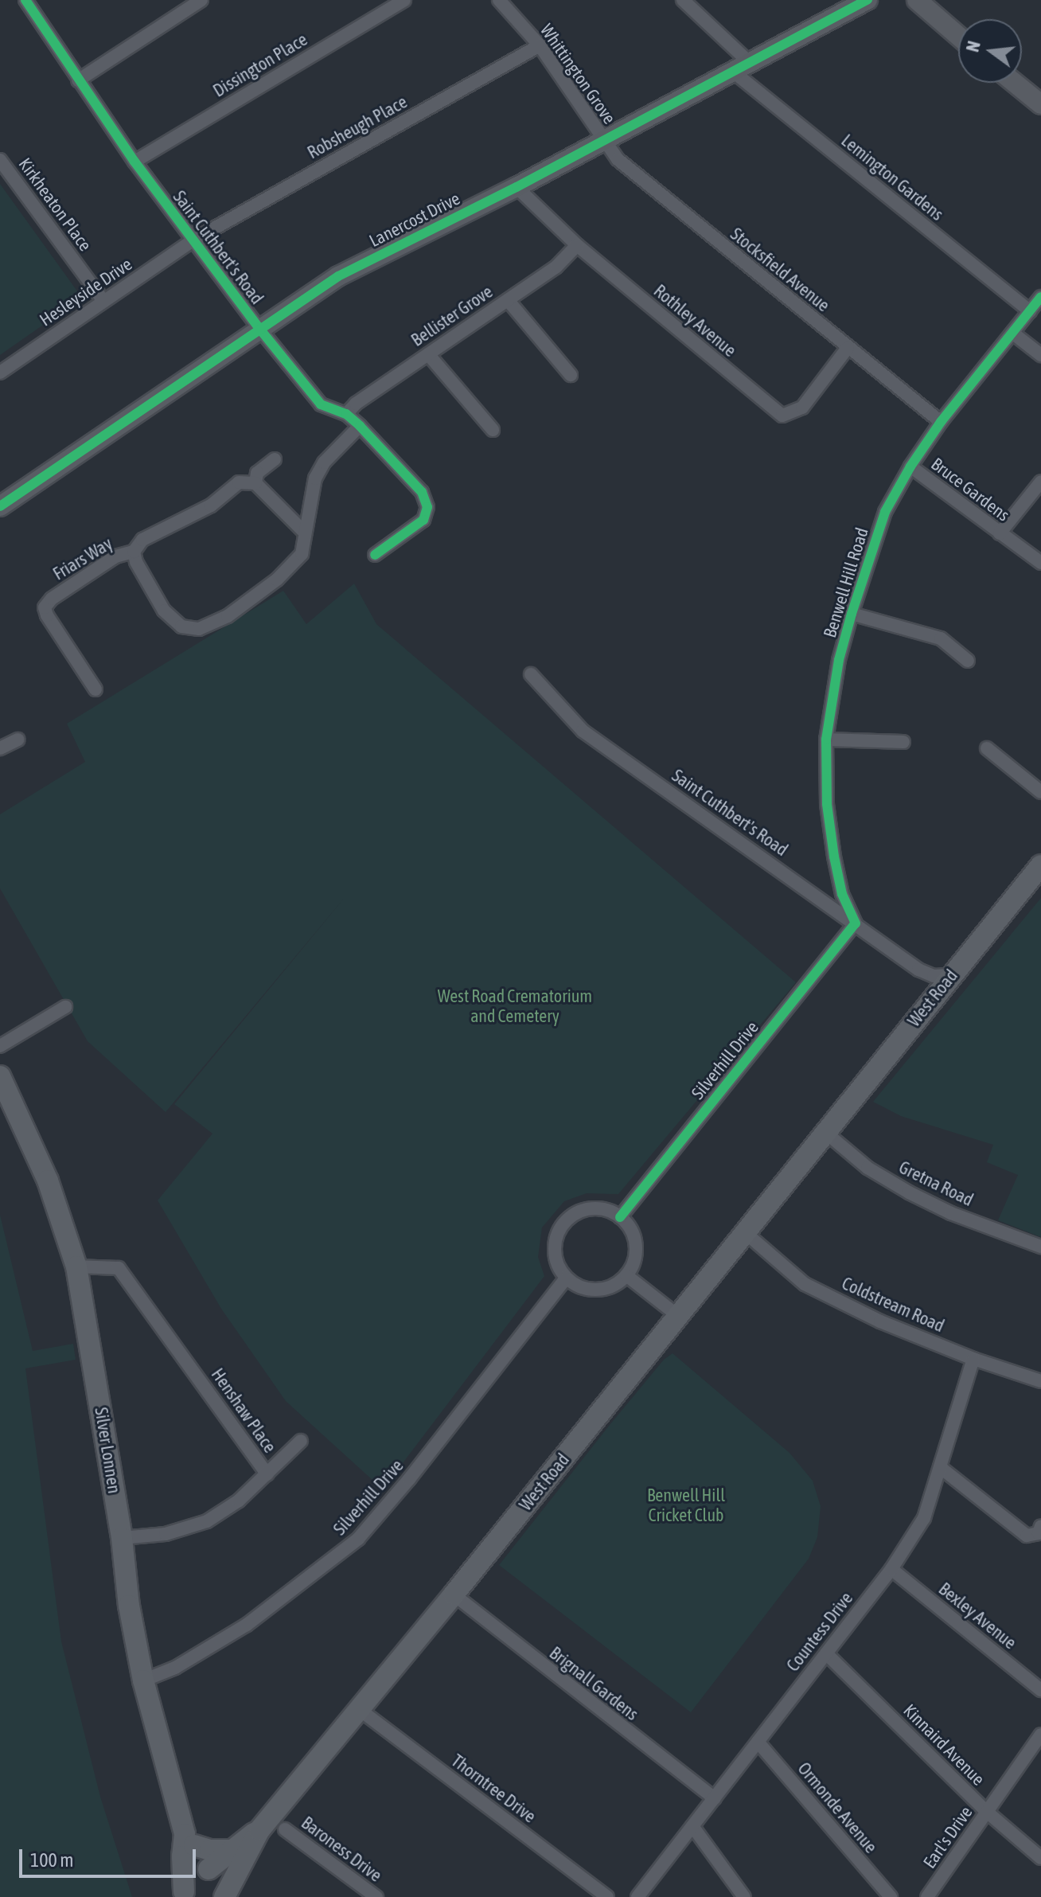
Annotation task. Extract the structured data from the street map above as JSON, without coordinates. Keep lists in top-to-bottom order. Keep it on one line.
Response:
{"streets":{"main road":["West Road","Silver Lonnen"],"street":["Dissington Place","Whittington Grove","Robsheugh Place","Lemington Gardens","Kirkheaton Place","Lanercost Drive","Saint Cuthbert's Road","Stocksfield Avenue","Hesleyside Drive","Bellister Grove","Rothley Avenue","Bruce Gardens","Friars Way","Benwell Hill Road","Silverhill Drive","Gretna Road","Coldstream Road","Henshaw Place","Bexley Avenue","Countess Drive","Brignall Gardens","Kinnaird Avenue","Thorntree Drive","Ormonde Avenue","Earl's Drive","Baroness Drive"]},"crossings":[["Dissington Place","Saint Cuthbert's Road"],["Whittington Grove","Robsheugh Place"],["Whittington Grove","Lanercost Drive"],["Whittington Grove","Stocksfield Avenue"],["Robsheugh Place","Saint Cuthbert's Road"],["Robsheugh Place","Hesleyside Drive"],["Lemington Gardens","Lanercost Drive"],["Lemington Gardens","Benwell Hill Road"],["Kirkheaton Place","Hesleyside Drive"],["Lanercost Drive","Saint Cuthbert's Road"],["Lanercost Drive","Stocksfield Avenue"],["Lanercost Drive","Rothley Avenue"],["Saint Cuthbert's Road","Hesleyside Drive"],["Saint Cuthbert's Road","Bellister Grove"],["Saint Cuthbert's Road","Benwell Hill Road"],["Saint Cuthbert's Road","West Road"],["Saint Cuthbert's Road","Silverhill Drive"],["Stocksfield Avenue","Rothley Avenue"],["Stocksfield Avenue","Benwell Hill Road"],["Bellister Grove","Rothley Avenue"],["Bruce Gardens","Benwell Hill Road"],["Benwell Hill Road","Silverhill Drive"],["West Road","Gretna Road"],["West Road","Coldstream Road"],["West Road","Silver Lonnen"],["West Road","Brignall Gardens"],["West Road","Thorntree Drive"],["Silverhill Drive","Silver Lonnen"],["Coldstream Road","Countess Drive"],["Henshaw Place","Silver Lonnen"],["Bexley Avenue","Countess Drive"],["Countess Drive","Brignall Gardens"],["Countess Drive","Kinnaird Avenue"],["Countess Drive","Ormonde Avenue"],["Kinnaird Avenue","Earl's Drive"]],"parks":["West Road Crematorium and Cemetery","Benwell Hill Cricket Club"],"scale_bar":"100 m","north":"left"}
